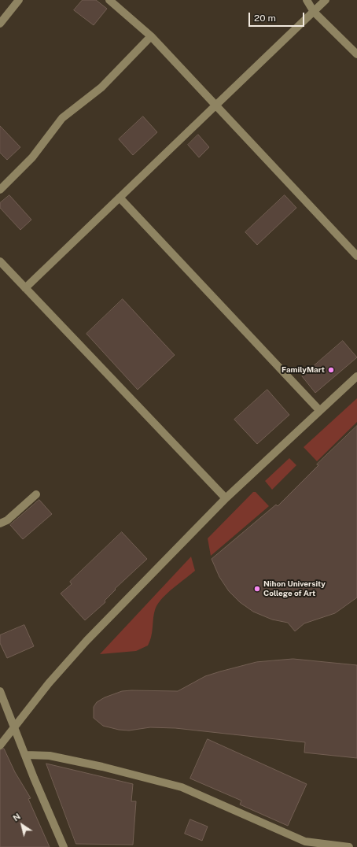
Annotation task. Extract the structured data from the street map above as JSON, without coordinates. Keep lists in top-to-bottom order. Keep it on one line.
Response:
{"places":["FamilyMart","Nihon University College of Art"],"scale_bar":"20 m","north":"top left"}
